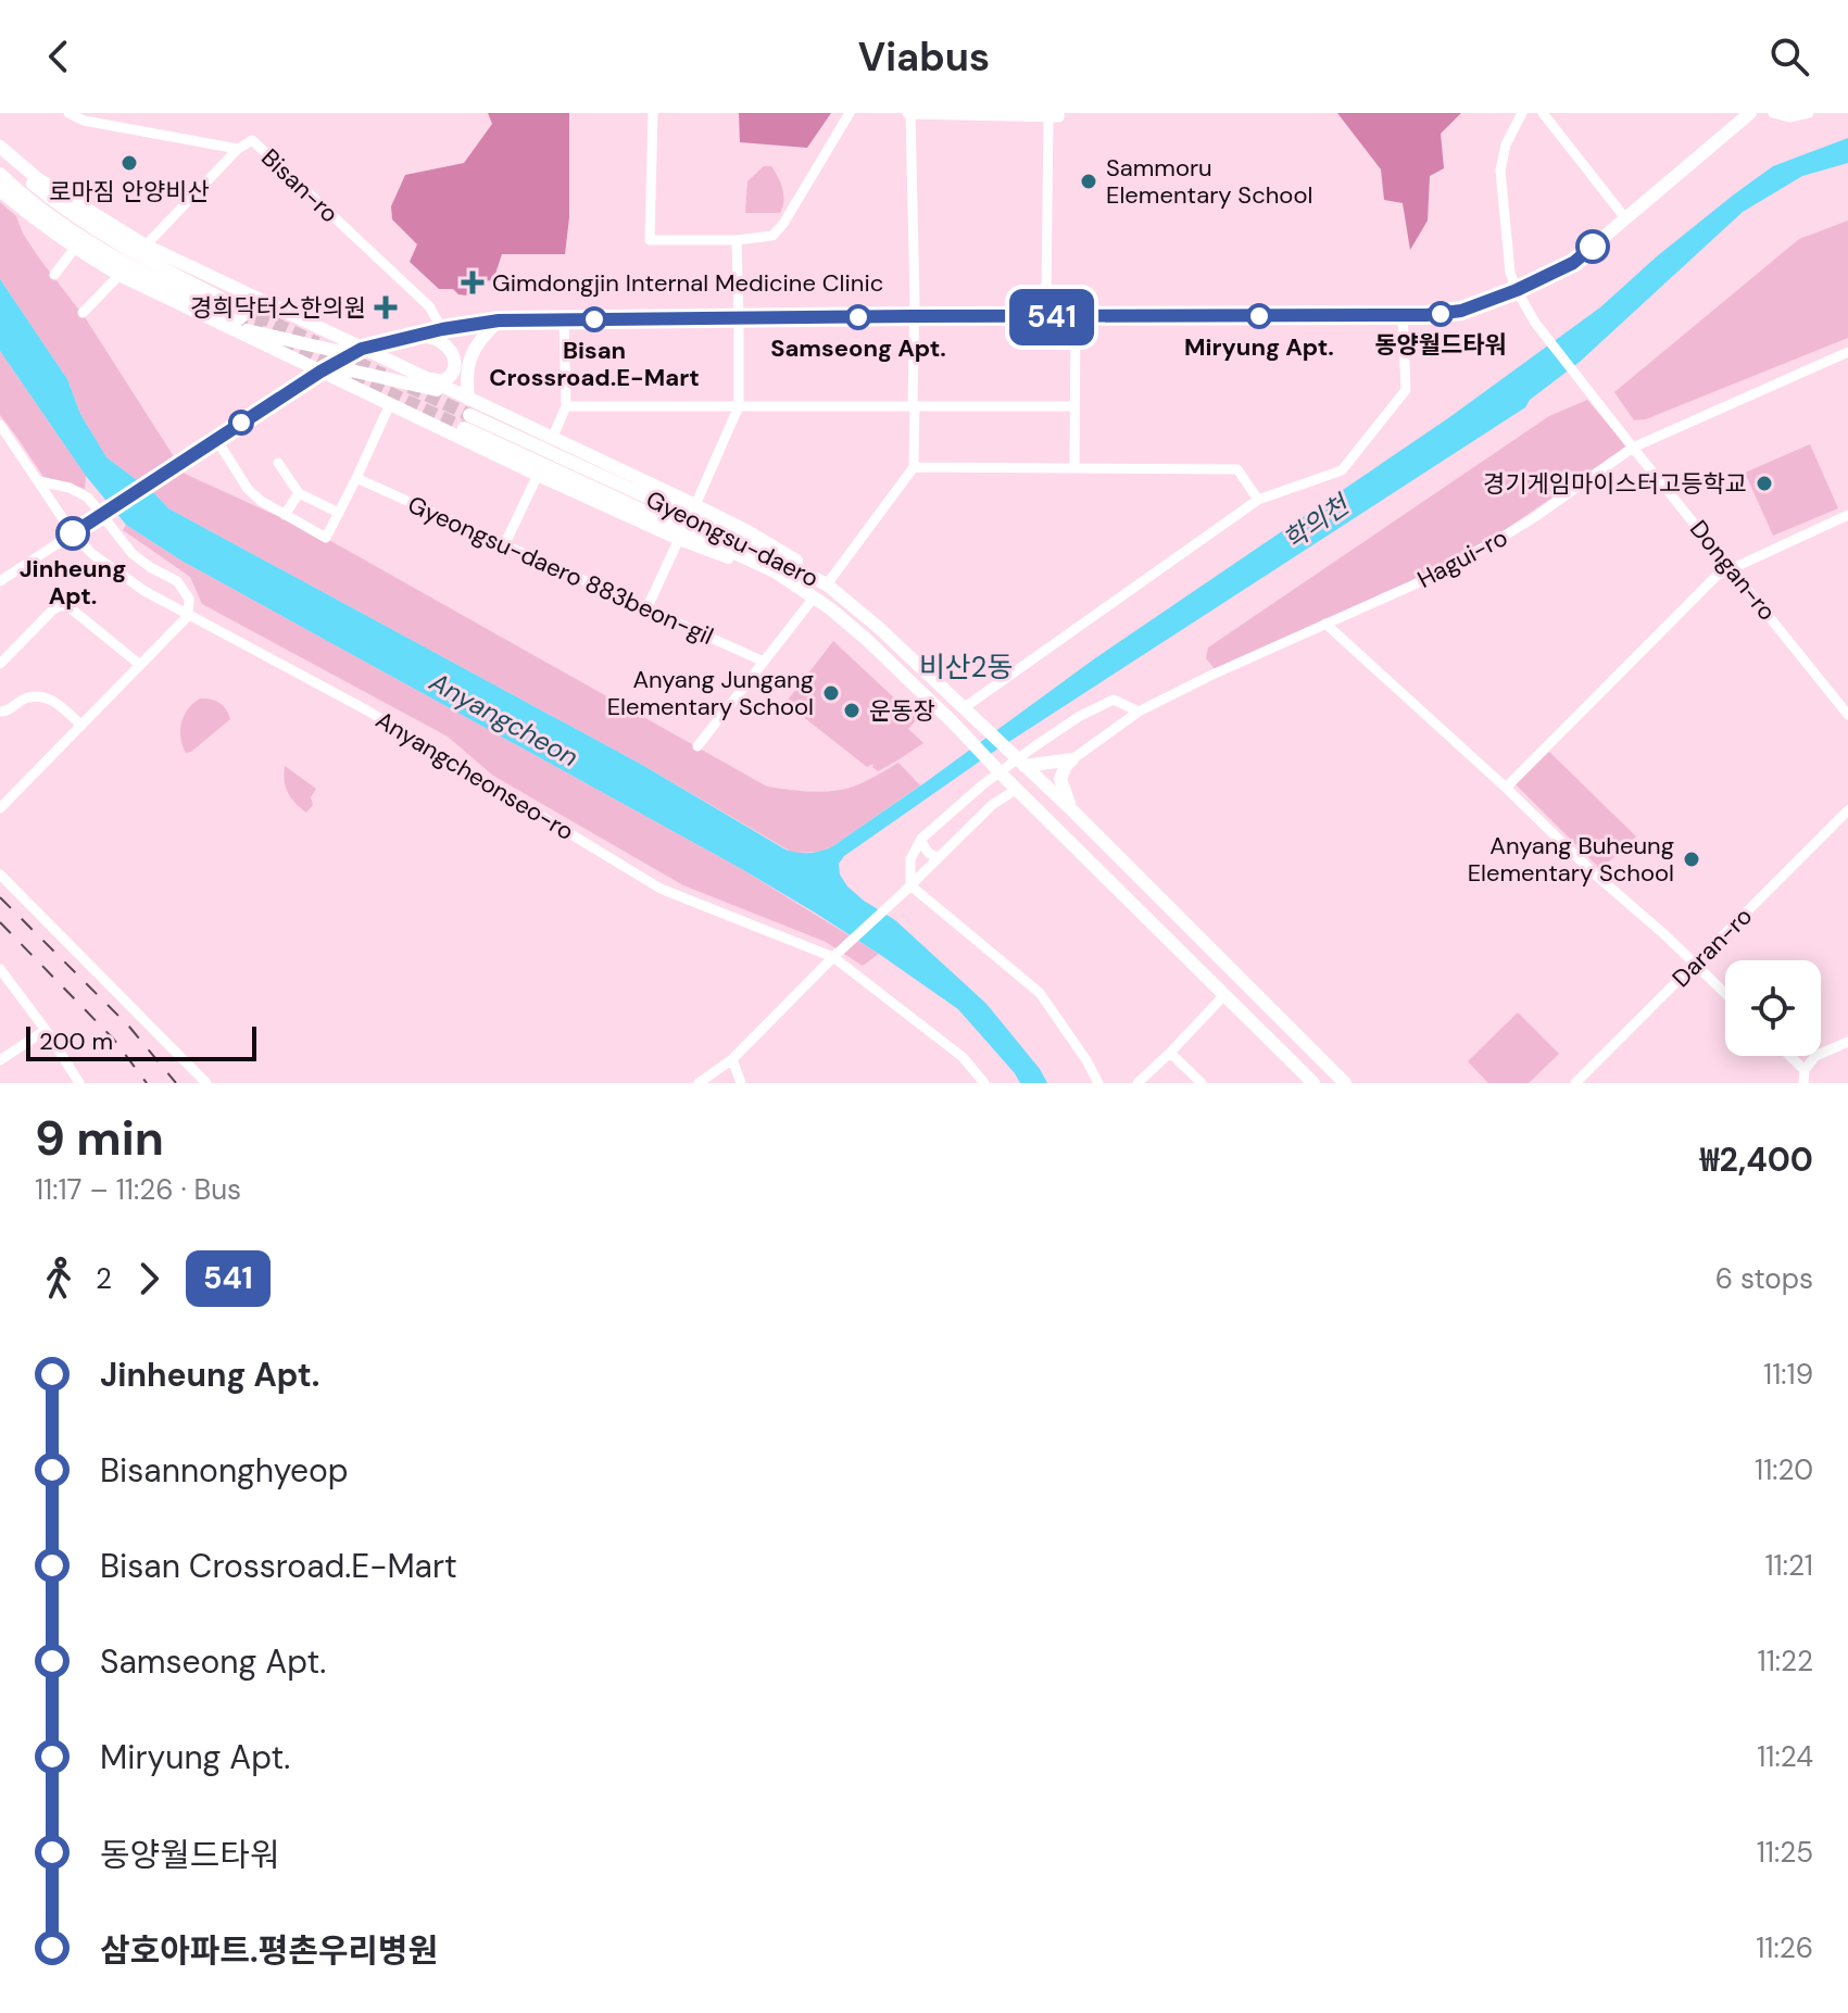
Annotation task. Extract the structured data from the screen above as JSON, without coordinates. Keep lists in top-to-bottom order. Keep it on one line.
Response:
{"streets":{"main road":["Gyeongsu-daero"],"street":["Bisan-ro","Hagui-ro","Gyeongsu-daero 883beon-gil","Dongan-ro","Anyangcheonseo-ro","Daran-ro"]},"crossings":[["Hagui-ro","Dongan-ro"]],"districts":["비산2동"],"water":["학의천","Anyangcheon"],"places":{"other":["로마짐 안양비산","Sammoru Elementary School","동양월드타워","Miryung Apt.","Samseong Apt.","Bisan Crossroad.E-Mart","경기게임마이스터고등학교","Jinheung Apt.","Anyang Jungang Elementary School","운동장","Anyang Buheung Elementary School"],"health":["Gimdongjin Internal Medicine Clinic","경희닥터스한의원"]},"lines":["bus line 541"],"scale_bar":"200 m","page":{"header":"Viabus","on_map":"541","scale":"200 m","heading":["9 min","11:17 – 11:26 · Bus","₩2,400"],"legs":["2","541","6 stops"],"list":[{"name":"Jinheung Apt.","value":"11:19"},{"name":"Bisannonghyeop","value":"11:20"},{"name":"Bisan Crossroad.E-Mart","value":"11:21"},{"name":"Samseong Apt.","value":"11:22"},{"name":"Miryung Apt.","value":"11:24"},{"name":"동양월드타워","value":"11:25"},{"name":"삼호아파트.평촌우리병원","value":"11:26"}]}}
